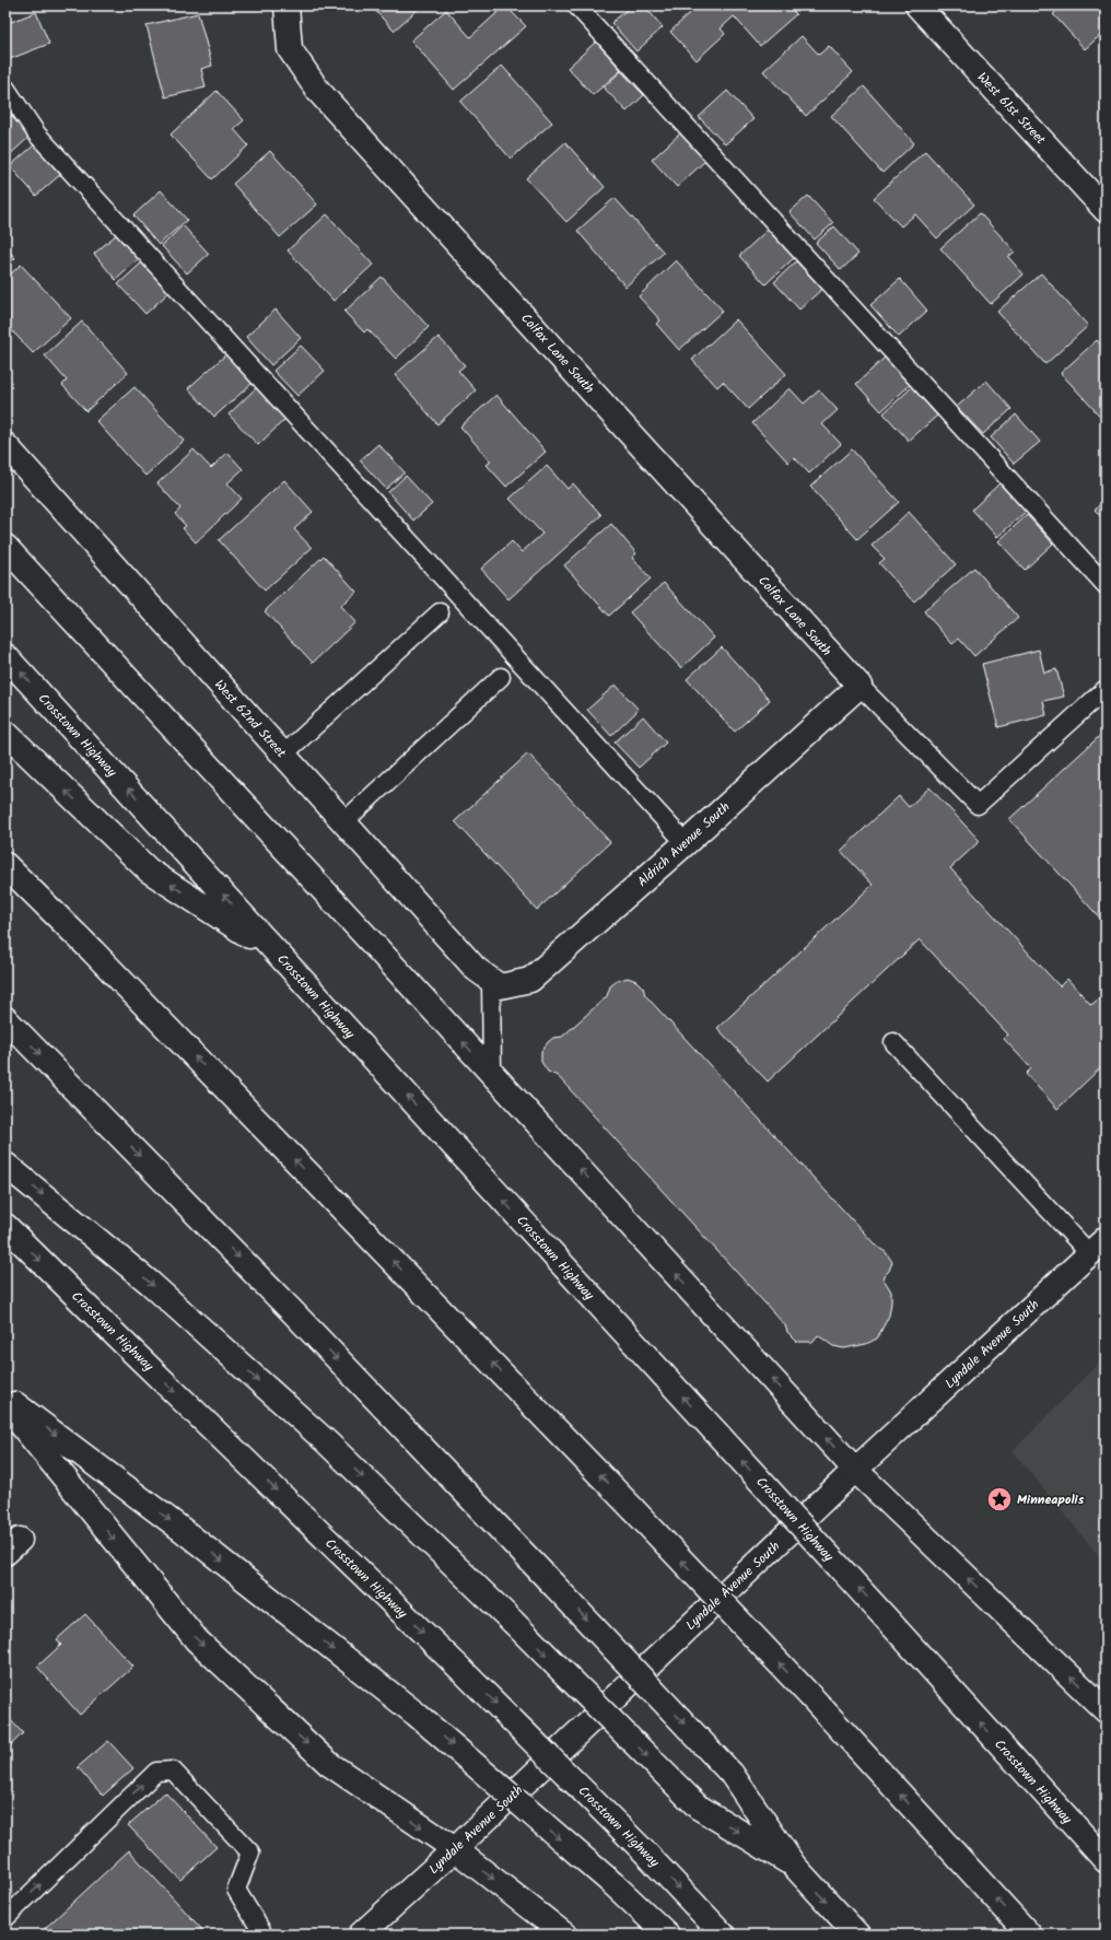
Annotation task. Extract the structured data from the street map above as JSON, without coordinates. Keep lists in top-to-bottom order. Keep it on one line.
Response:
{"streets":{"main road":["West 61st Street","Colfax Lane South","West 62nd Street","Crosstown Highway","Aldrich Avenue South","Lyndale Avenue South"]},"crossings":[["Colfax Lane South","Aldrich Avenue South"],["West 62nd Street","Aldrich Avenue South"]],"places":{"place":["Minneapolis"]}}
